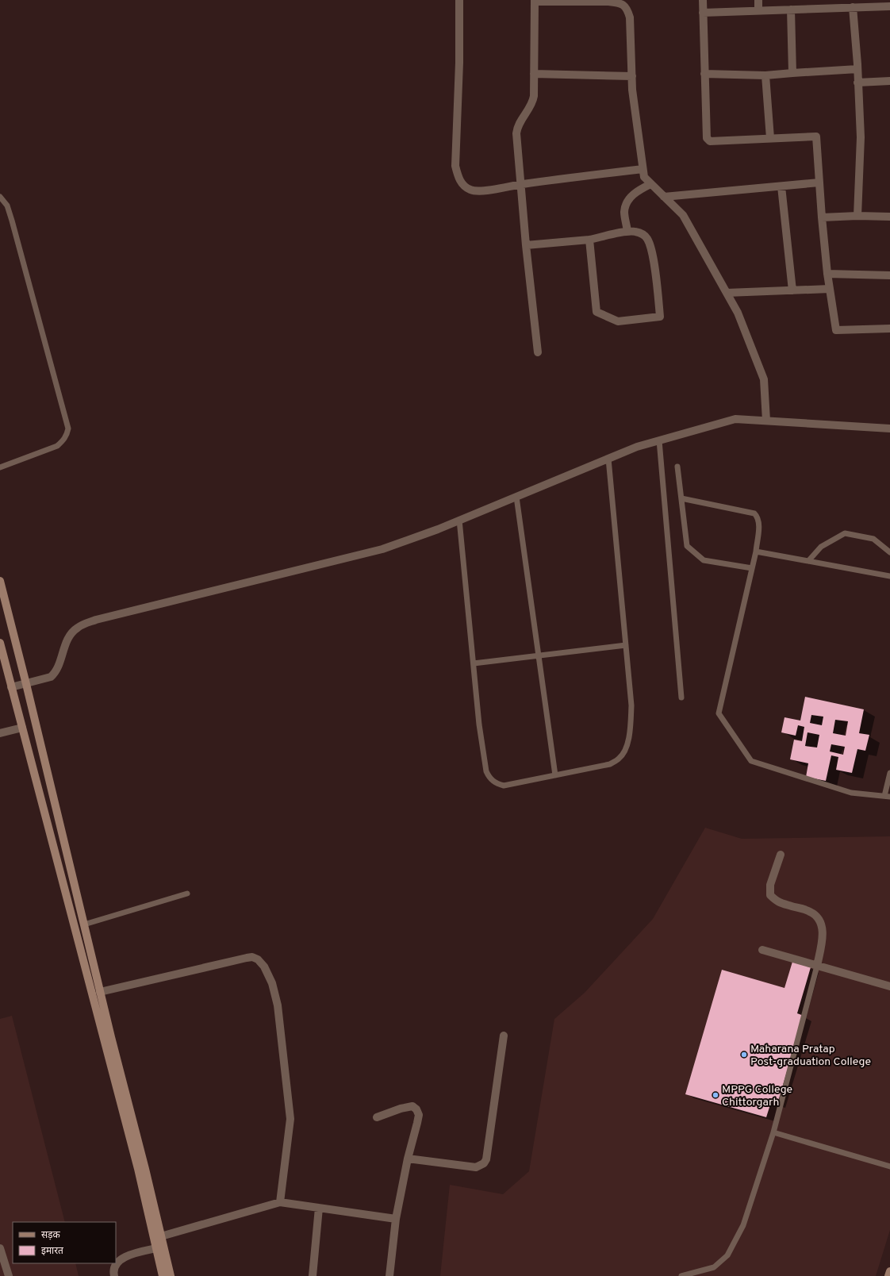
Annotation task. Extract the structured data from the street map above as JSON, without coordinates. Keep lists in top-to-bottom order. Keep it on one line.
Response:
{"places":["Maharana Pratap Post-graduation College","MPPG College Chittorgarh"],"legend":["सड़क","इमारत"]}
